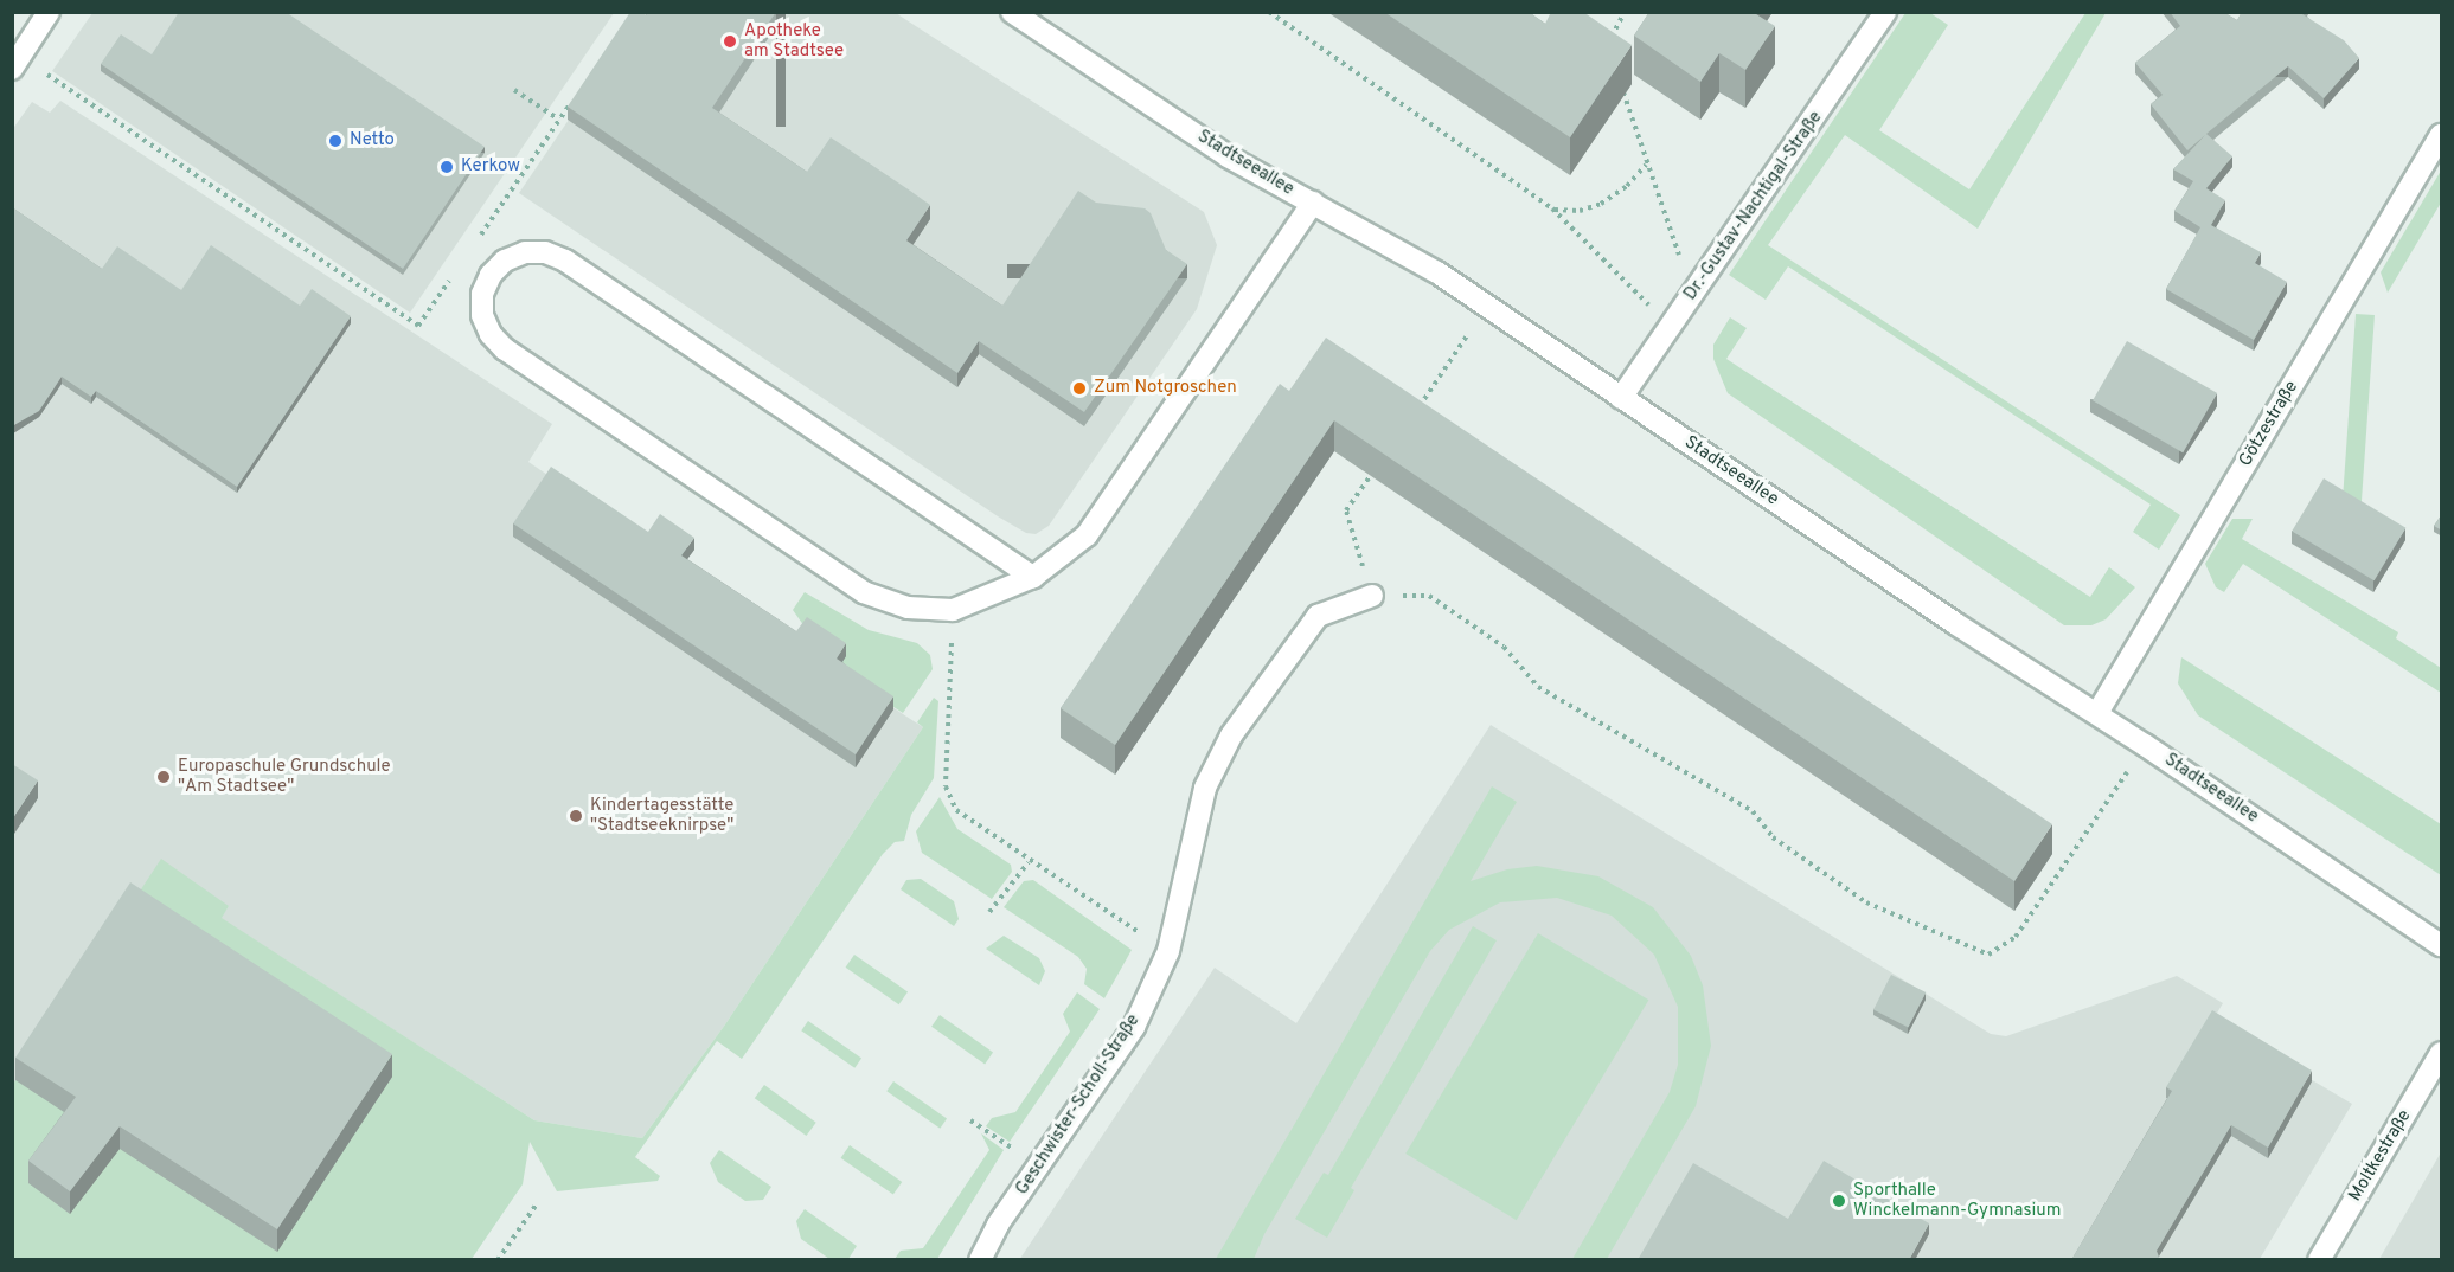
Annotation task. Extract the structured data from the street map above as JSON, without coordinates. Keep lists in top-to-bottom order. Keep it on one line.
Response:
{"streets":{"street":["Stadtseeallee","Dr.-Gustav-Nachtigal-Straße","Götzestraße","Geschwister-Scholl-Straße","Moltkestraße"]},"crossings":[["Stadtseeallee","Dr.-Gustav-Nachtigal-Straße"],["Stadtseeallee","Götzestraße"]],"places":["Apotheke am Stadtsee","Netto","Kerkow","Zum Notgroschen","Europaschule Grundschule \"Am Stadtsee\"","Kindertagesstätte \"Stadtseeknirpse\"","Sporthalle Winckelmann-Gymnasium"]}
